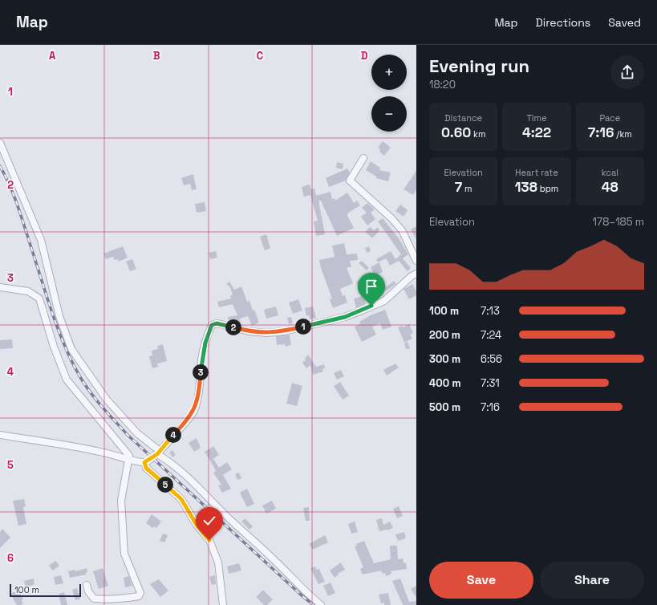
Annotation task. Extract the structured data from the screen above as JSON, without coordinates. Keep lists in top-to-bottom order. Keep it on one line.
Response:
{"scale_bar":"100 m","page":{"header":"Map","nav":["Map","Directions","Saved"],"heading":["Evening run","18:20"],"map_buttons":["+","−"],"stats":[["Distance","0.60 km"],["Time","4:22"],["Pace","7:16 /km"],["Elevation","7 m"],["Heart rate","138 bpm"],["kcal","48"]],"chart":["Elevation","178–185 m"],"list":[{"name":"100 m","note":"7:13"},{"name":"200 m","note":"7:24"},{"name":"300 m","note":"6:56"},{"name":"400 m","note":"7:31"},{"name":"500 m","note":"7:16"}],"pins":["1","2","3","4","5"],"buttons":["Save","Share"],"scale":"100 m"},"grid":{"columns":["A","B","C","D"],"rows":["1","2","3","4","5","6"]}}
